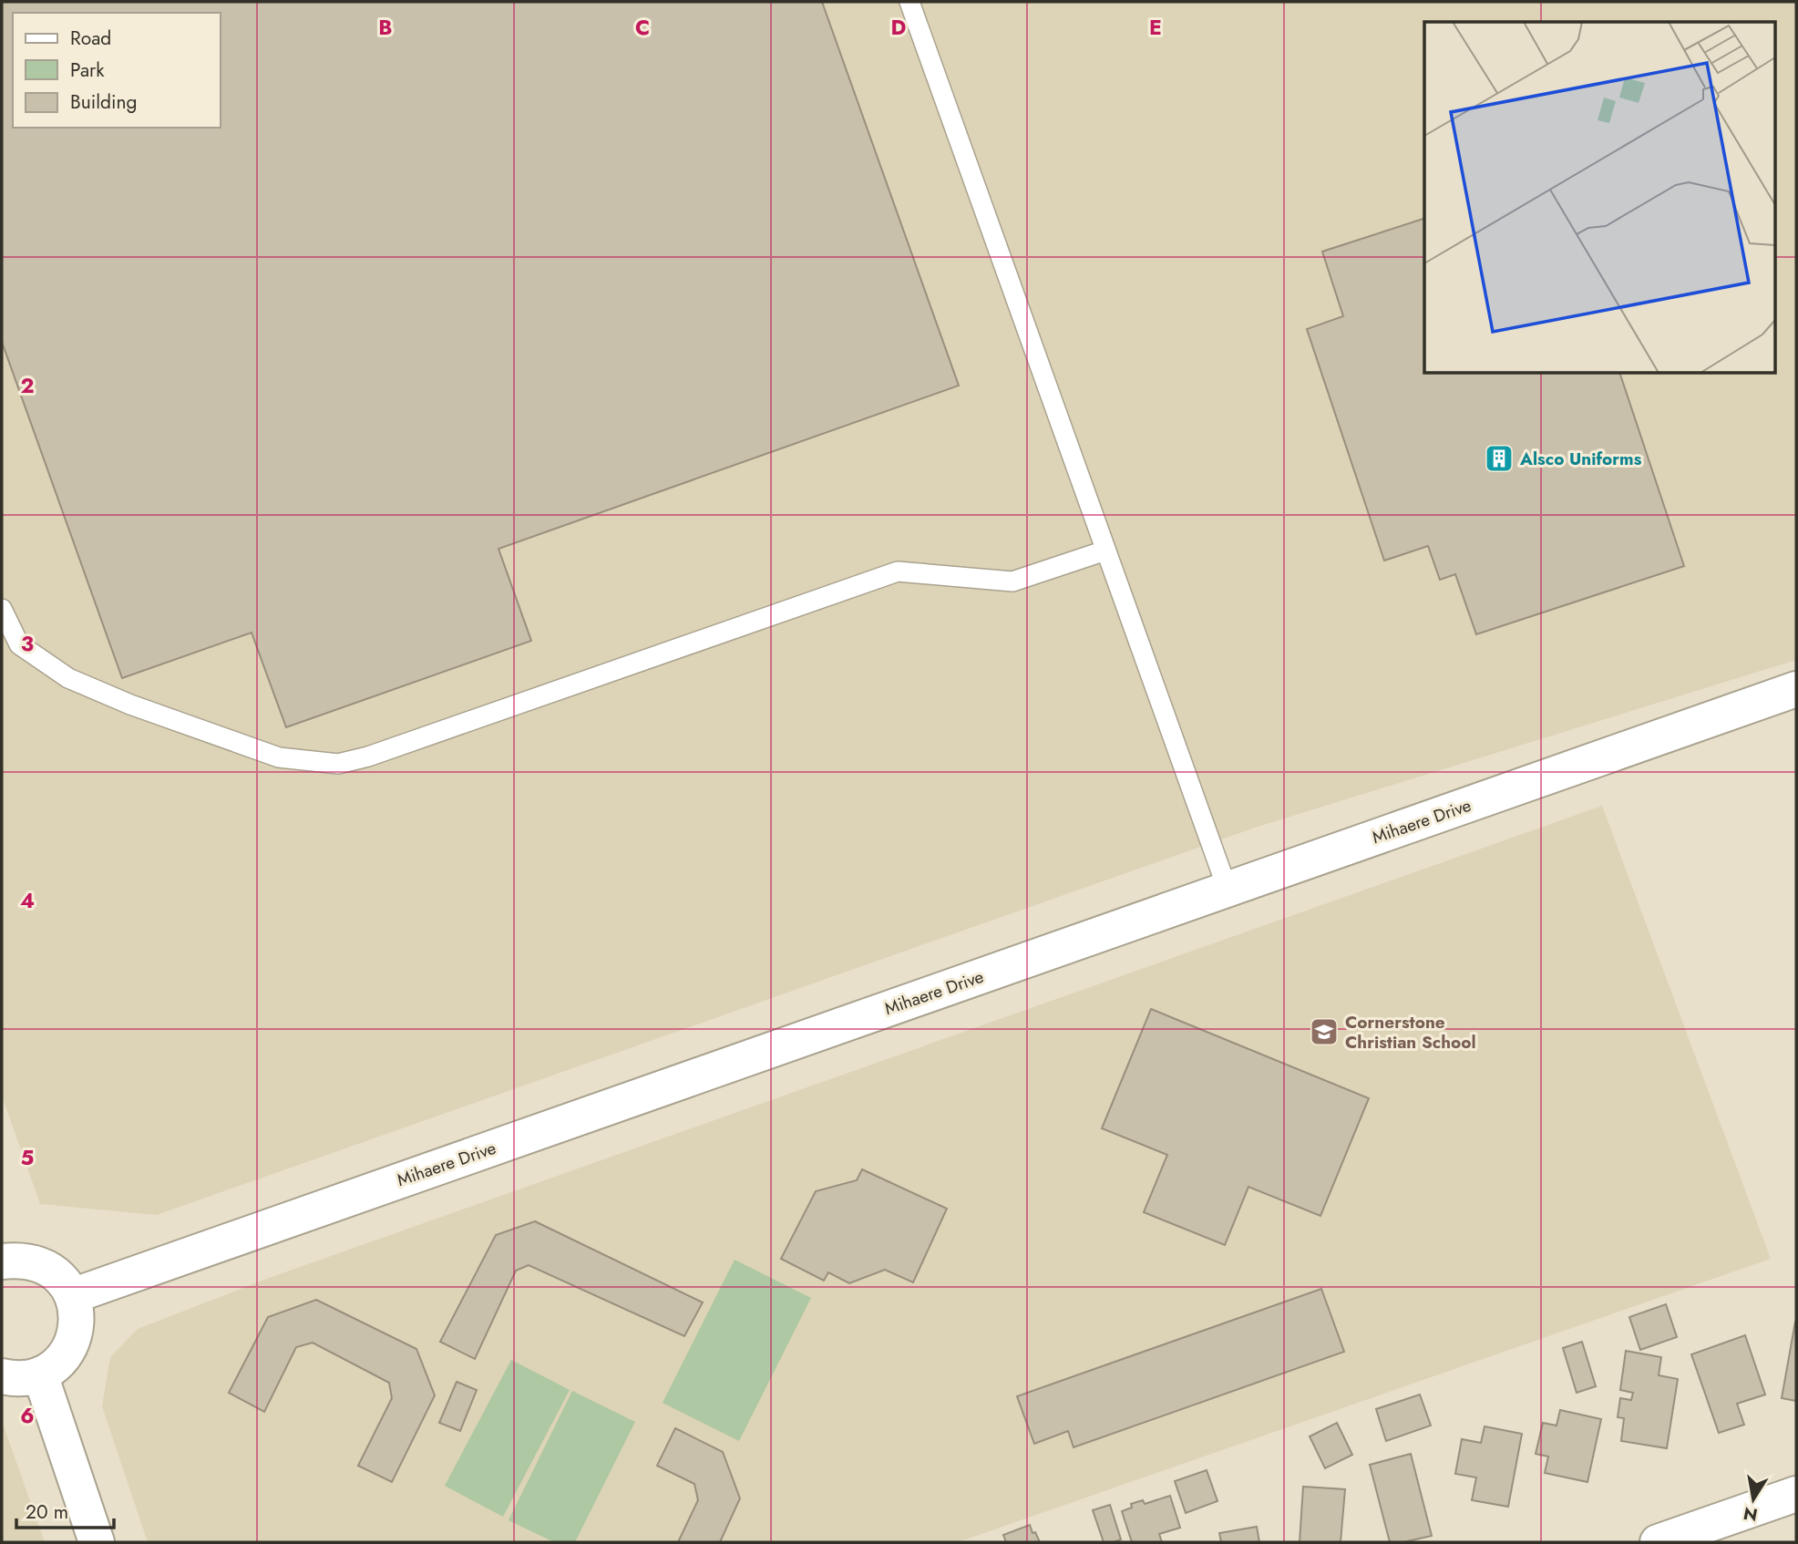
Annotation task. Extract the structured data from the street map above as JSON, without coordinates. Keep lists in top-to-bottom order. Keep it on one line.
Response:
{"streets":{"main road":["Mihaere Drive"]},"places":{"building":["Alsco Uniforms"],"school or university":["Cornerstone Christian School"]},"legend":["Road","Park","Building"],"scale_bar":"20 m","north":"bottom","grid":{"columns":["B","C","D","E"],"rows":["2","3","4","5","6"]}}
